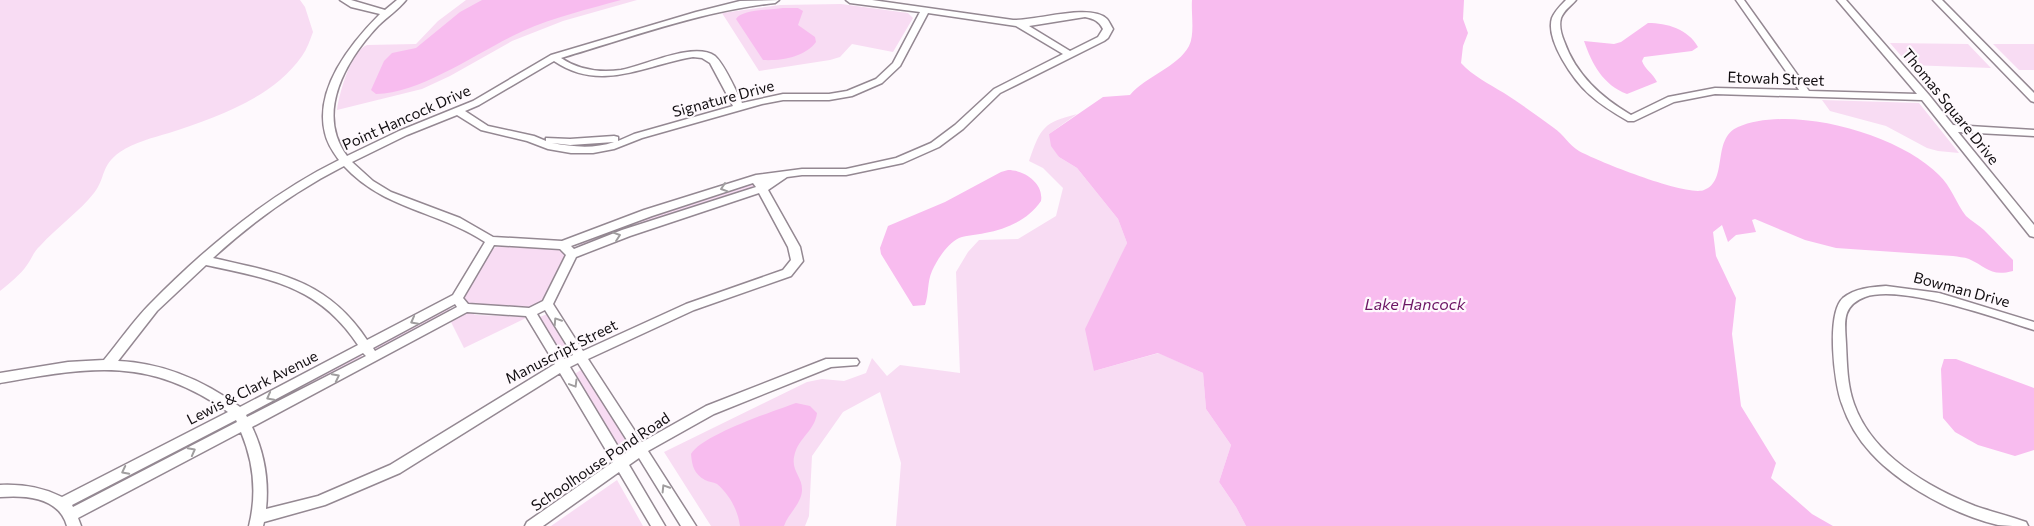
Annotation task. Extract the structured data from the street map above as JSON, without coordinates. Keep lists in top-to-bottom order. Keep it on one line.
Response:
{"streets":{"street":["Etowah Street","Signature Drive","Thomas Square Drive","Point Hancock Drive","Bowman Drive","Manuscript Street","Lewis & Clark Avenue","Schoolhouse Pond Road"]},"crossings":[["Etowah Street","Thomas Square Drive"],["Signature Drive","Point Hancock Drive"]],"water":["Lake Hancock"]}
